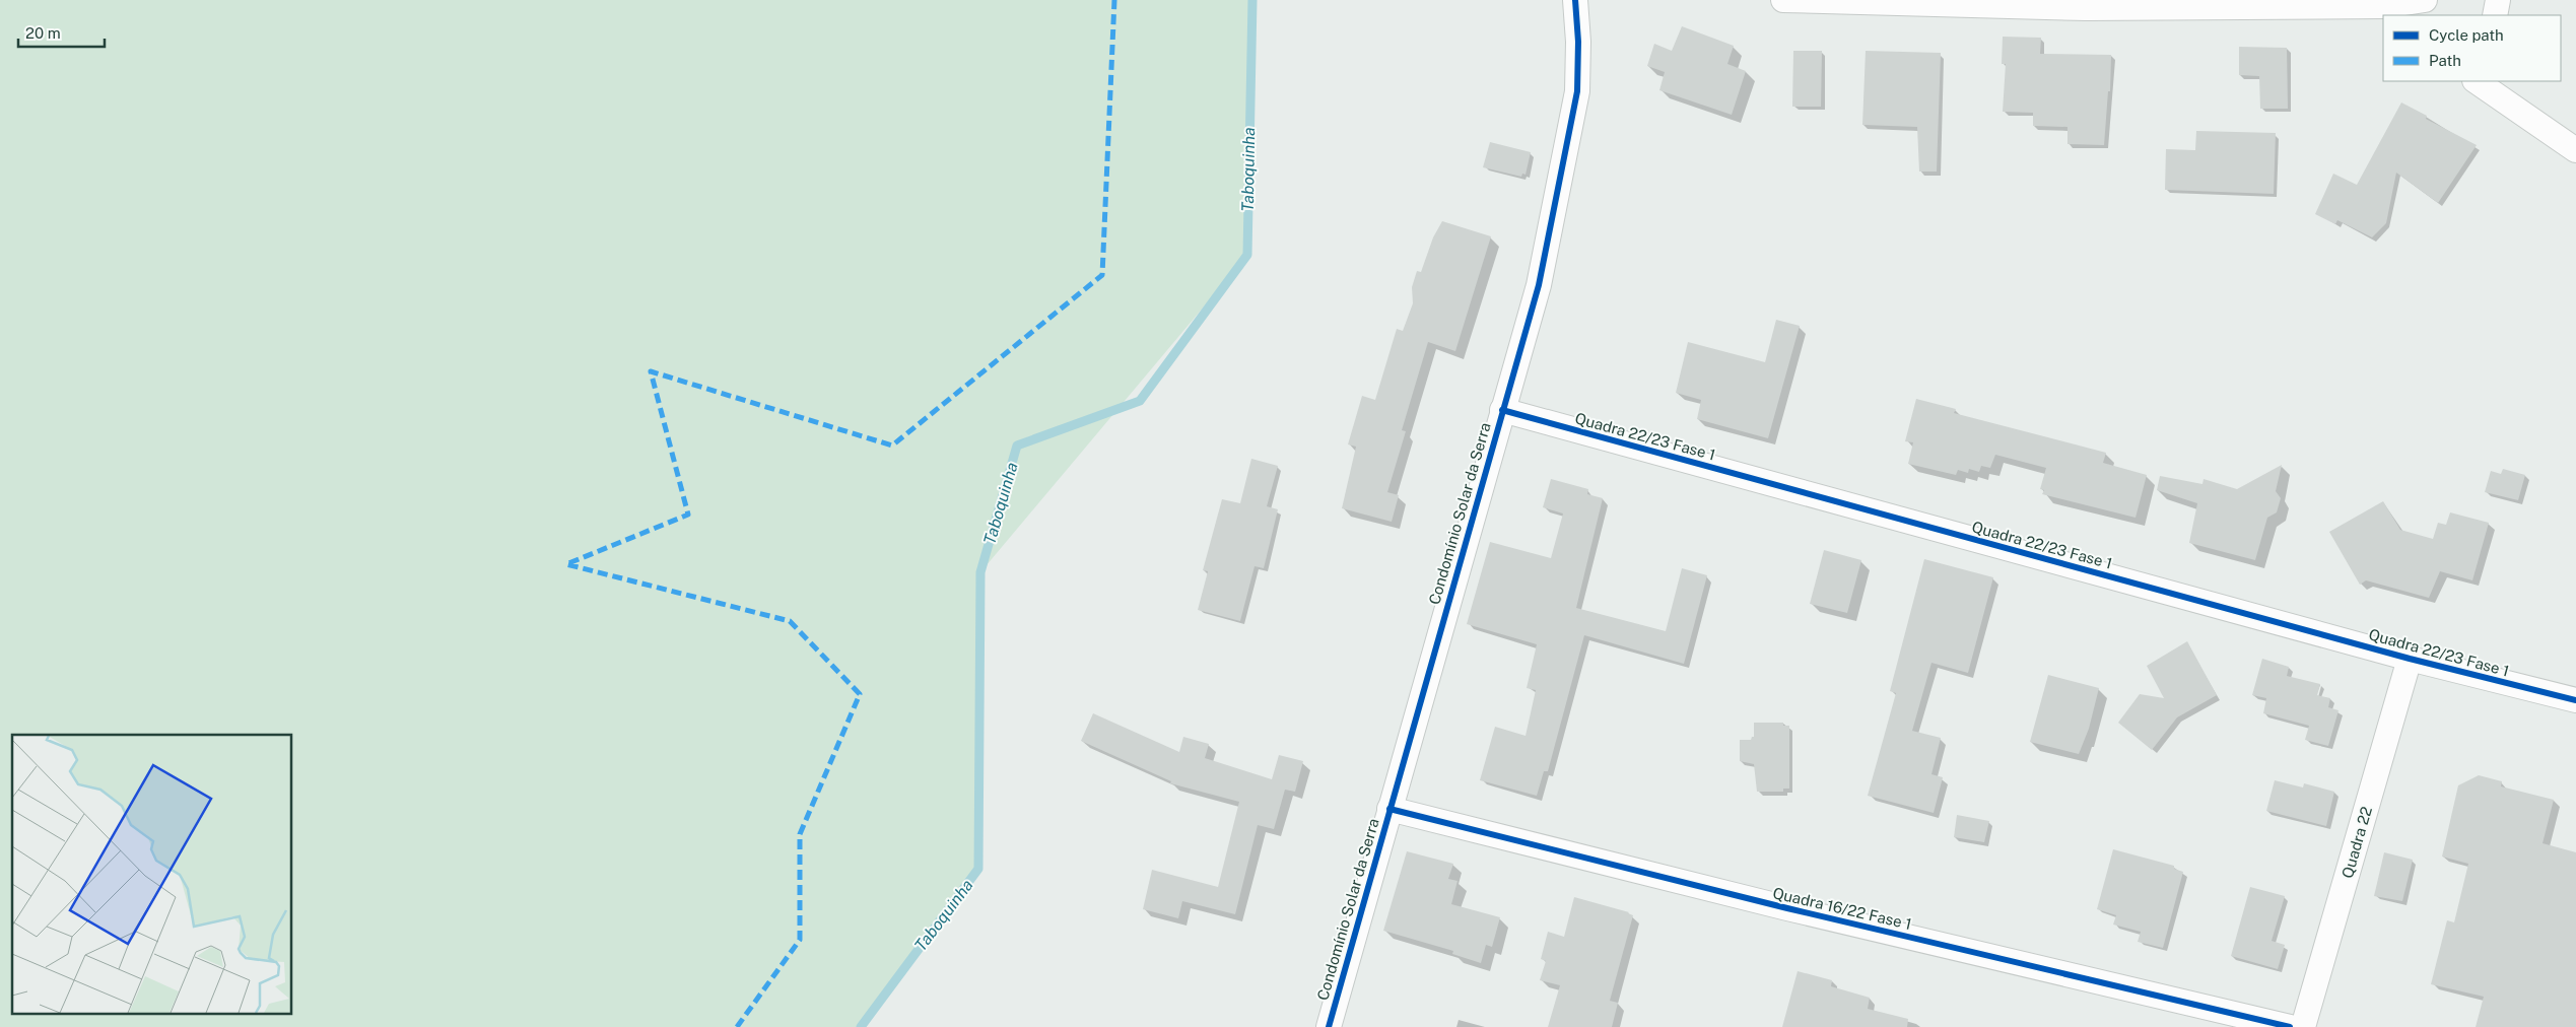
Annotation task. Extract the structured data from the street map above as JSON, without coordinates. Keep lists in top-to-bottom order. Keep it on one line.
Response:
{"streets":{"street":["Quadra 22/23 Fase 1","Condomínio Solar da Serra","Quadra 22","Quadra 16/22 Fase 1"]},"crossings":[["Quadra 22/23 Fase 1","Condomínio Solar da Serra"],["Quadra 22/23 Fase 1","Quadra 22"],["Condomínio Solar da Serra","Quadra 16/22 Fase 1"]],"water":["Taboquinha"],"legend":["Cycle path","Path"],"scale_bar":"20 m"}
